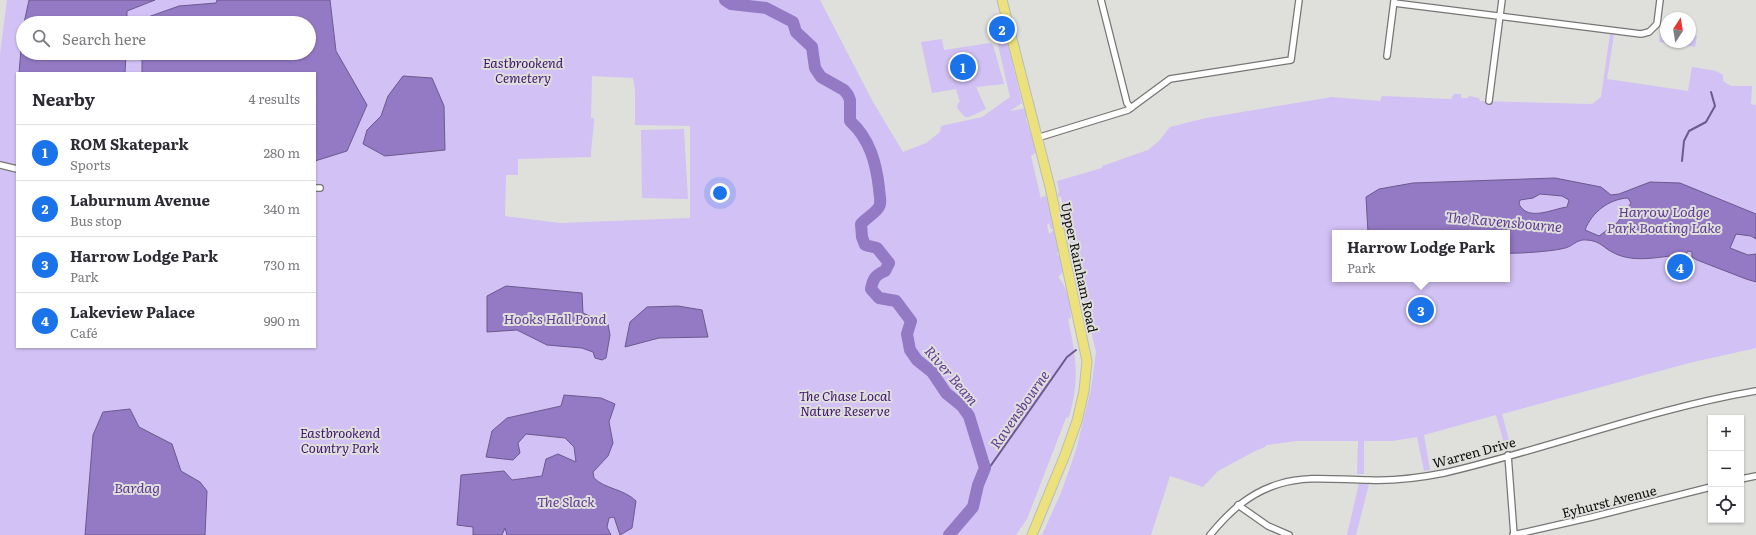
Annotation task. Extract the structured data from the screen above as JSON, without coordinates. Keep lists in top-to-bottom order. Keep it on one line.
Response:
{"streets":{"main road":["Upper Rainham Road"],"street":["Warren Drive","Eyhurst Avenue"]},"water":["Harrow Lodge Park Boating Lake","The Ravensbourne","Hooks Hall Pond","River Beam","Ravensbourne","Bardag","The Slack"],"parks":["Eastbrookend Cemetery","The Chase Local Nature Reserve","Eastbrookend Country Park"],"north":"top","page":{"pins":["2","1","4","3"],"search":"Search here","heading":["Nearby","4 results"],"list":[{"mark":"1","name":"ROM Skatepark","note":"Sports","value":"280 m"},{"mark":"2","name":"Laburnum Avenue","note":"Bus stop","value":"340 m"},{"mark":"3","name":"Harrow Lodge Park","note":"Park","value":"730 m"},{"mark":"4","name":"Lakeview Palace","note":"Café","value":"990 m"}],"popup":["Harrow Lodge Park","Park"],"map_buttons":["+","−"]}}
